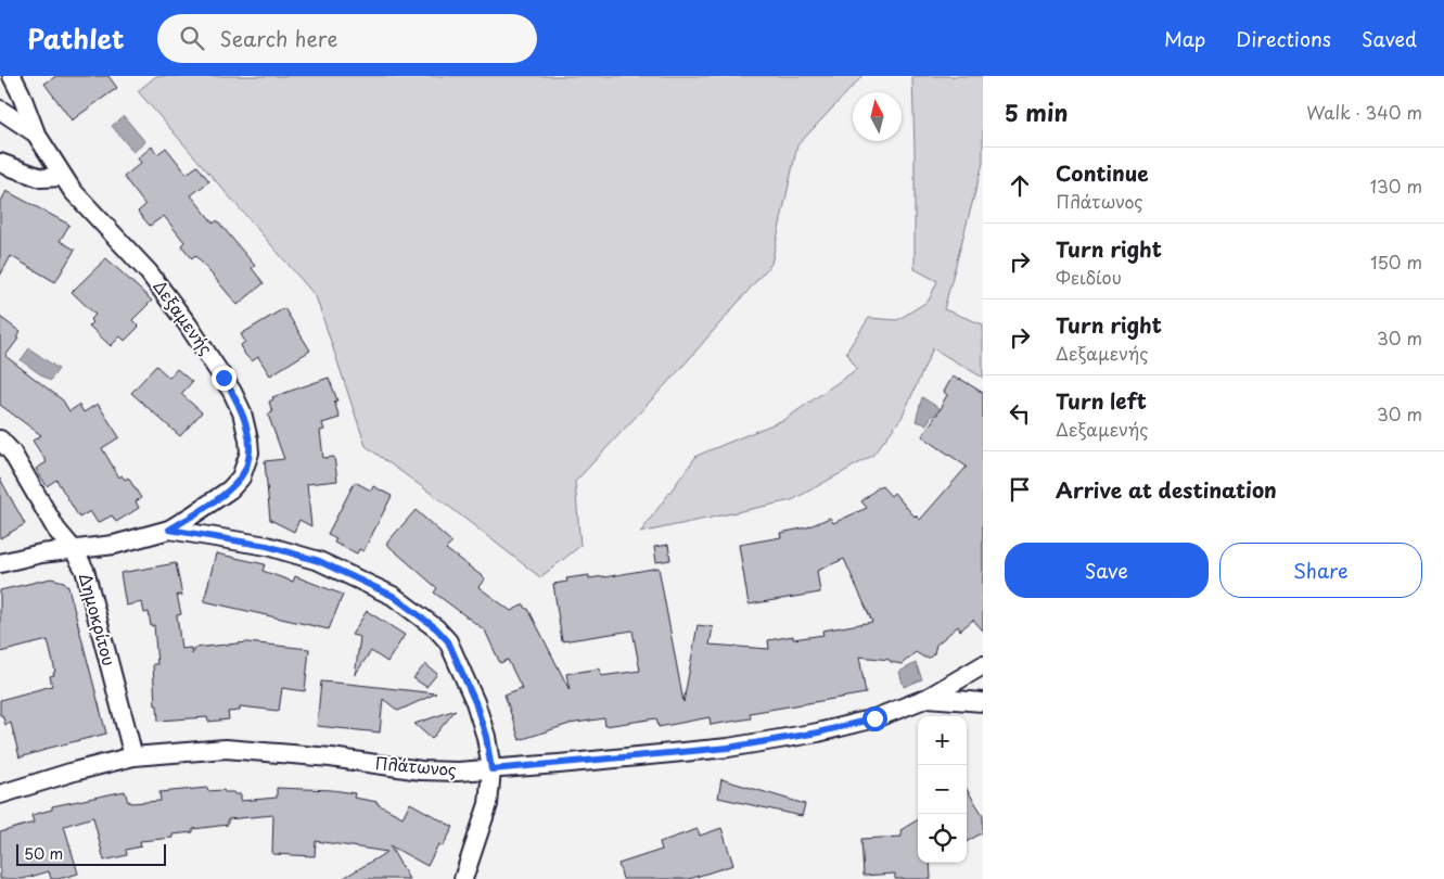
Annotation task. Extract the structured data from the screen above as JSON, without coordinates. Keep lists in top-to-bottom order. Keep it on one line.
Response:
{"streets":{"street":["Δεξαμενής","Δημοκρίτου","Πλάτωνος"]},"crossings":[["Δεξαμενής","Δημοκρίτου"],["Δημοκρίτου","Πλάτωνος"]],"scale_bar":"50 m","north":"top","page":{"header":"Pathlet","search":"Search here","nav":["Map","Directions","Saved"],"heading":["5 min","Walk · 340 m"],"list":[["Continue","Πλάτωνος","130 m"],["Turn right","Φειδίου","150 m"],["Turn right","Δεξαμενής","30 m"],["Turn left","Δεξαμενής","30 m"],"Arrive at destination"],"buttons":["Save","Share"],"map_buttons":["+","−"],"scale":"50 m"}}
